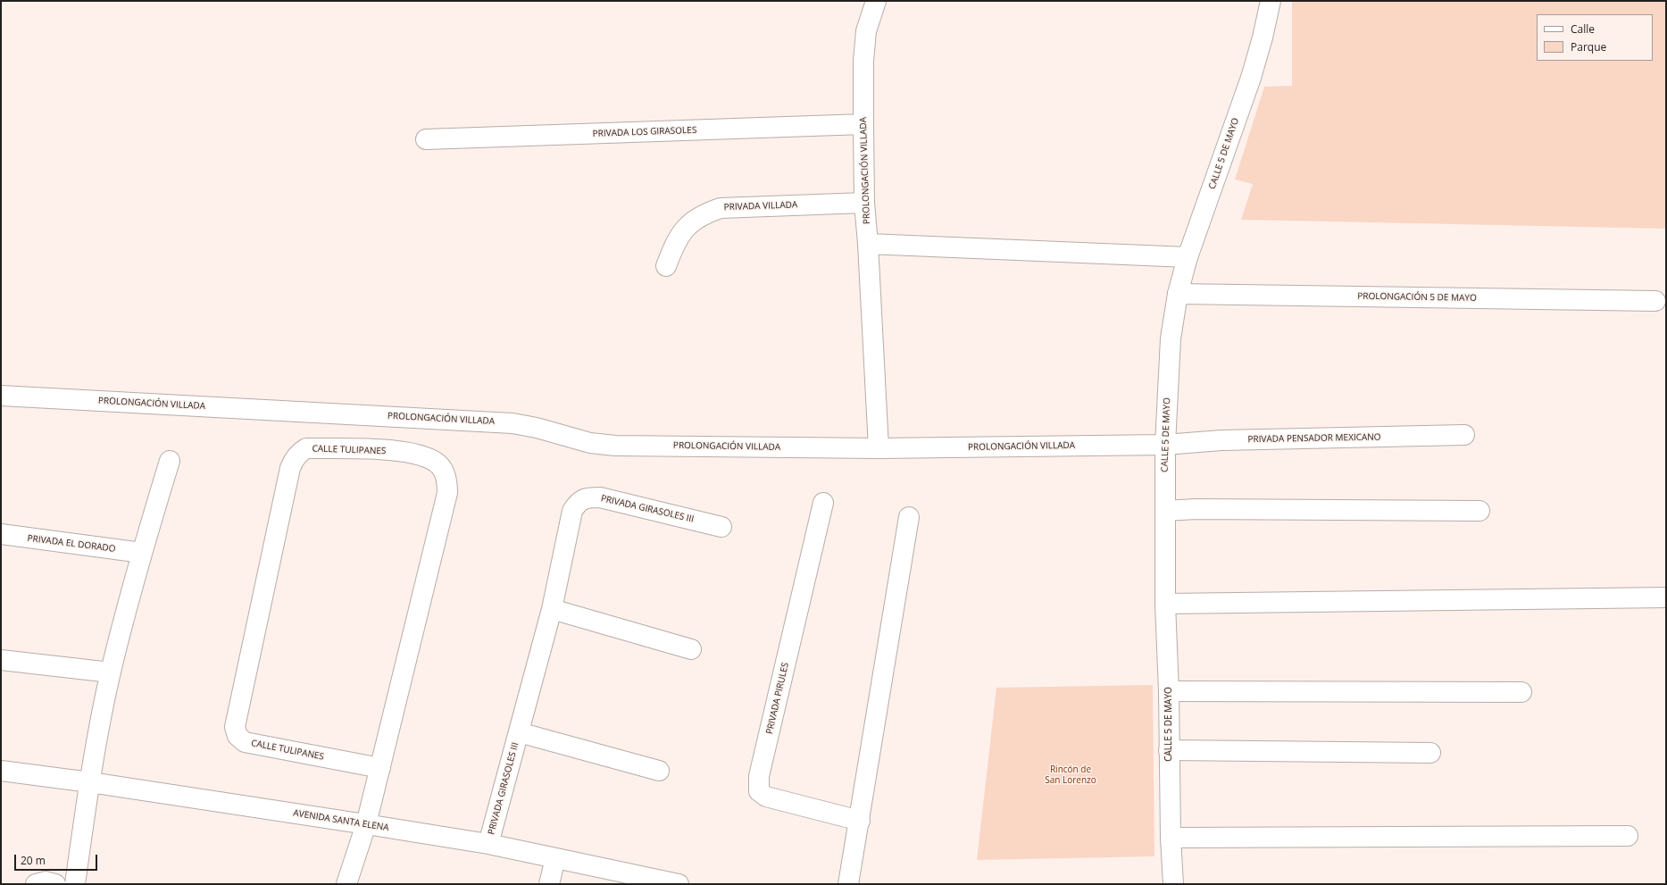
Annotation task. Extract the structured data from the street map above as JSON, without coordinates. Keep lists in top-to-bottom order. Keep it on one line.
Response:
{"streets":{"street":["PRIVADA LOS GIRASOLES","CALLE 5 DE MAYO","PROLONGACIÓN VILLADA","PRIVADA VILLADA","PROLONGACIÓN 5 DE MAYO","PRIVADA PENSADOR MEXICANO","CALLE TULIPANES","PRIVADA GIRASOLES III","PRIVADA EL DORADO","PRIVADA PIRULES","AVENIDA SANTA ELENA"]},"crossings":[["PRIVADA LOS GIRASOLES","PROLONGACIÓN VILLADA"],["CALLE 5 DE MAYO","PROLONGACIÓN VILLADA"],["CALLE 5 DE MAYO","PROLONGACIÓN 5 DE MAYO"],["CALLE 5 DE MAYO","PRIVADA PENSADOR MEXICANO"],["PROLONGACIÓN VILLADA","PRIVADA VILLADA"],["PROLONGACIÓN VILLADA","PRIVADA PENSADOR MEXICANO"],["CALLE TULIPANES","AVENIDA SANTA ELENA"],["PRIVADA GIRASOLES III","AVENIDA SANTA ELENA"]],"parks":["Rincón de San Lorenzo"],"legend":["Calle","Parque"],"scale_bar":"20 m"}
